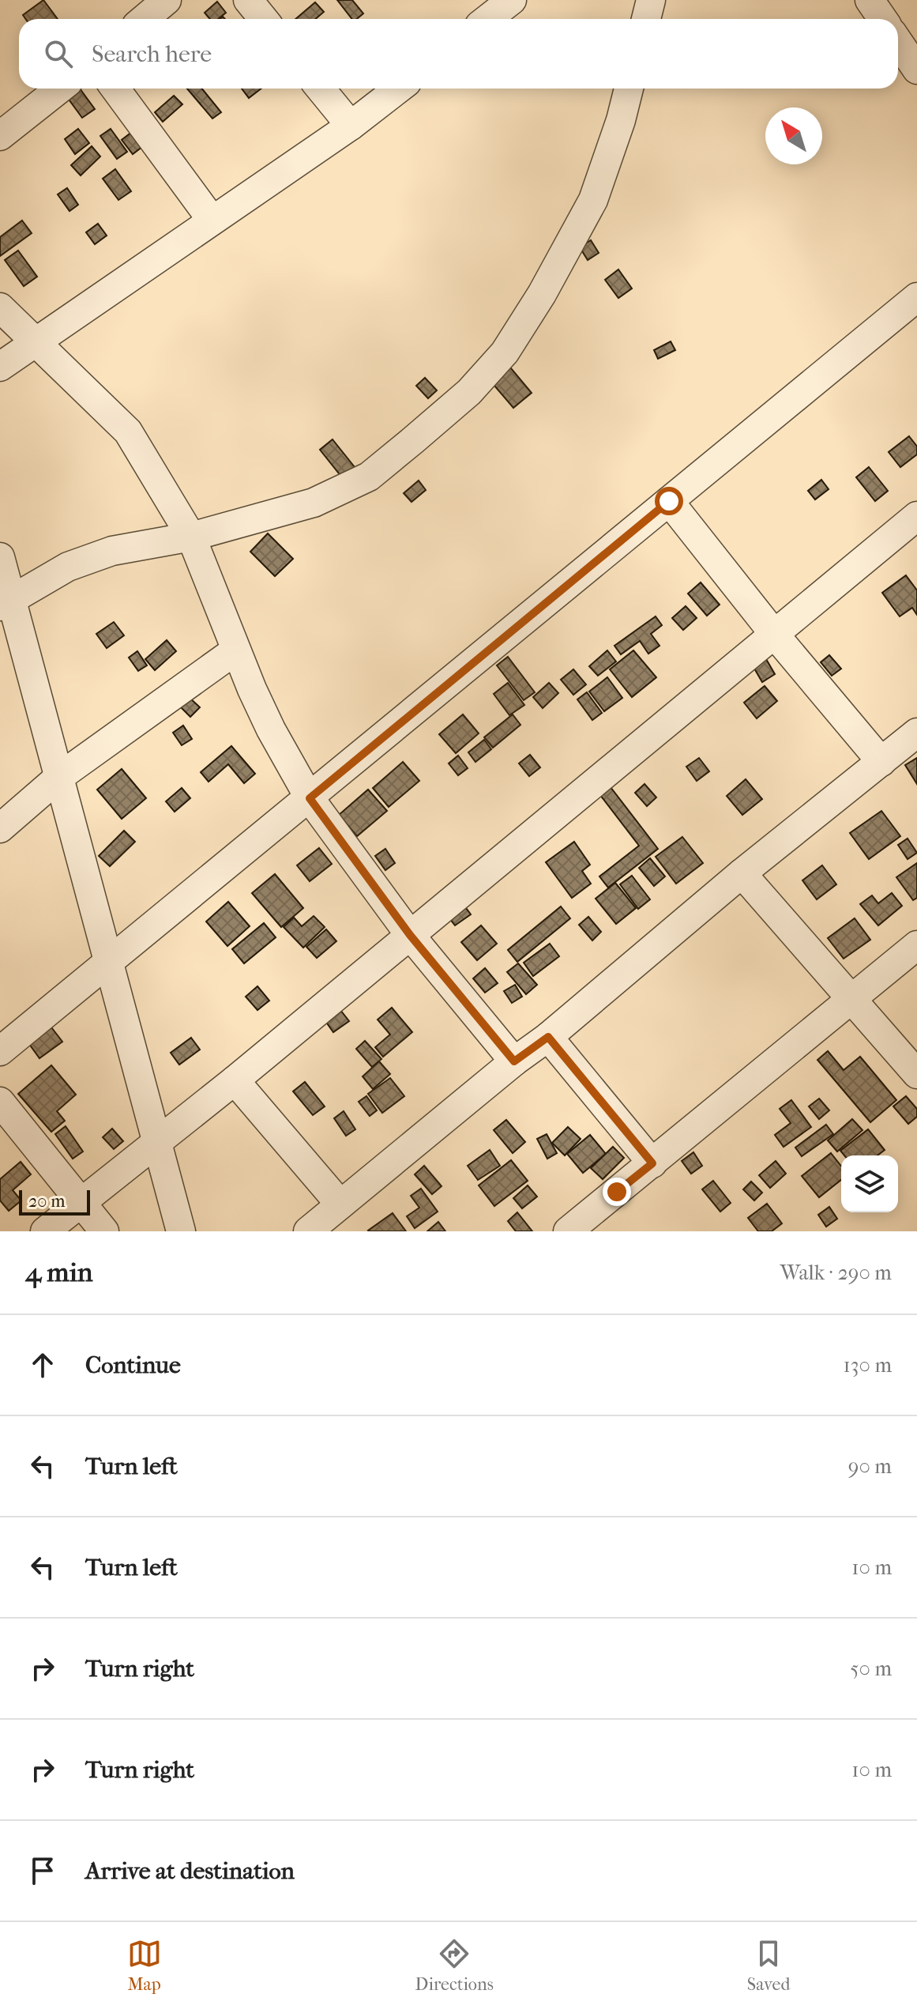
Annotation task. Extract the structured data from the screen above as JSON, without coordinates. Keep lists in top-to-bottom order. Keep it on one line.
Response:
{"scale_bar":"20 m","north":"top left","page":{"search":"Search here","scale":"20 m","heading":["4 min","Walk · 290 m"],"list":[["Continue","130 m"],["Turn left","90 m"],["Turn left","10 m"],["Turn right","50 m"],["Turn right","10 m"],"Arrive at destination"],"nav":["Map","Directions","Saved"]}}
